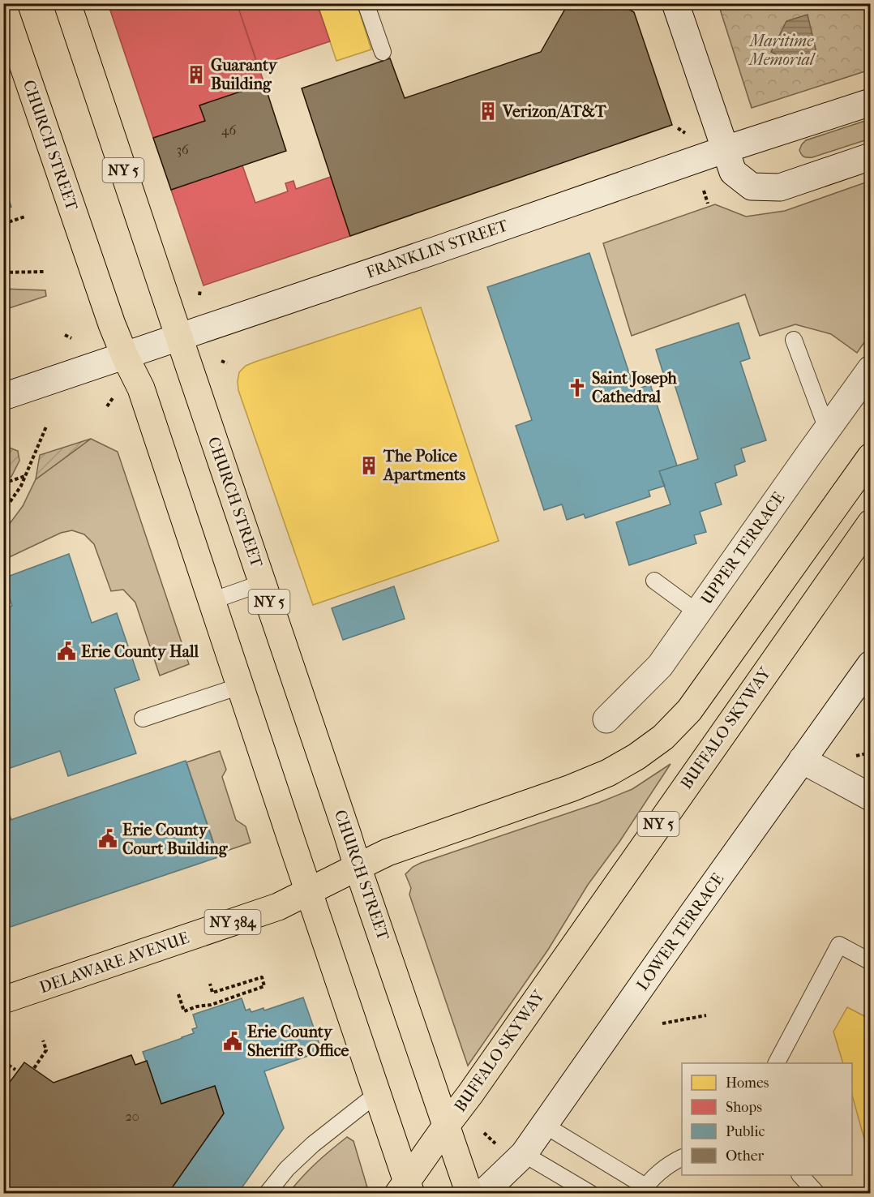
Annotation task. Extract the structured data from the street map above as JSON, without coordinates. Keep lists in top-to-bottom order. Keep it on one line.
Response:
{"streets":{"main road":["CHURCH STREET","NY 5","BUFFALO SKYWAY","NY 384","DELAWARE AVENUE"],"street":["FRANKLIN STREET","UPPER TERRACE","LOWER TERRACE"]},"crossings":[["CHURCH STREET","NY 5"],["CHURCH STREET","FRANKLIN STREET"],["CHURCH STREET","BUFFALO SKYWAY"],["CHURCH STREET","DELAWARE AVENUE"],["NY 5","BUFFALO SKYWAY"]],"parks":["Maritime Memorial"],"places":{"building":["Guaranty Building","Verizon/AT&T","The Police Apartments"],"church":["Saint Joseph Cathedral"],"public building":["Erie County Hall","Erie County Court Building","Erie County Sheriff's Office"]},"house_numbers":["46","36","20"],"legend":["Homes","Shops","Public","Other"]}
